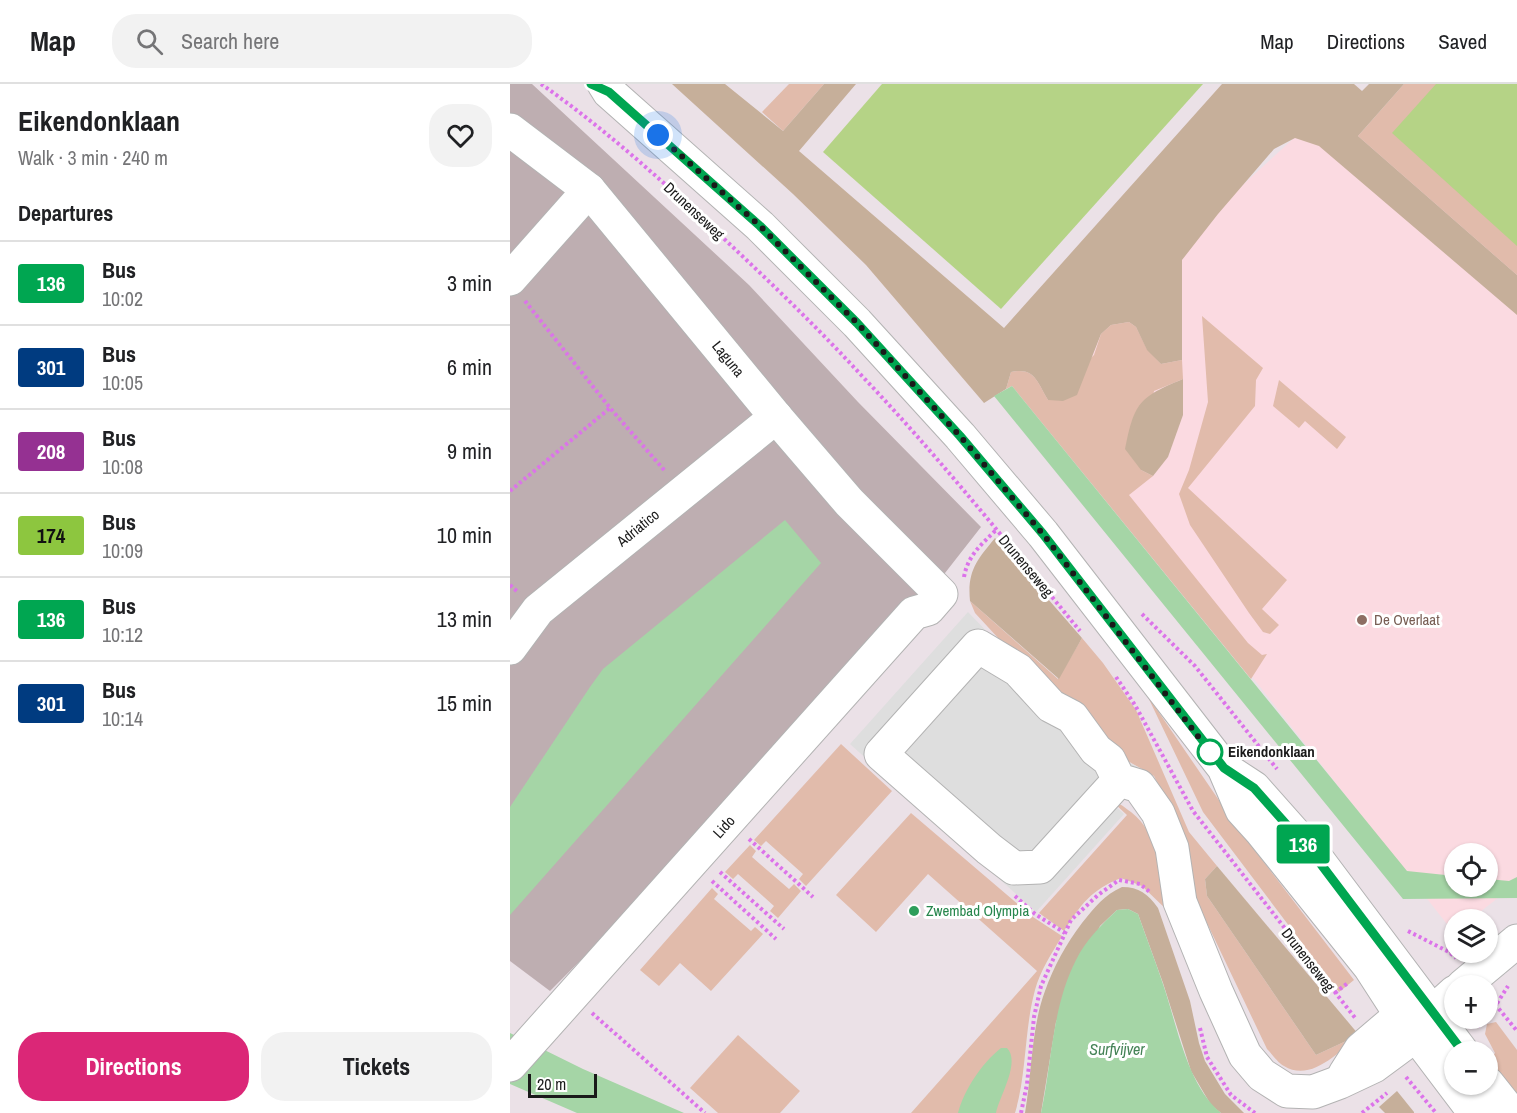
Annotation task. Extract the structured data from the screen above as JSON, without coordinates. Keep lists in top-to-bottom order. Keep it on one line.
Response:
{"streets":{"street":["Drunenseweg","Laguna","Adriatico","Lido"]},"crossings":[["Laguna","Adriatico"],["Laguna","Lido"]],"water":["Surfvijver"],"places":["De Overlaat","Eikendonklaan","Zwembad Olympia"],"lines":["bus line 136"],"scale_bar":"20 m","page":{"header":"Map","search":"Search here","nav":["Map","Directions","Saved"],"heading":[["Eikendonklaan","Walk · 3 min · 240 m"],"Departures"],"on_map":"136","list":[{"mark":"136","name":"Bus","note":"10:02","value":"3 min"},{"mark":"301","name":"Bus","note":"10:05","value":"6 min"},{"mark":"208","name":"Bus","note":"10:08","value":"9 min"},{"mark":"174","name":"Bus","note":"10:09","value":"10 min"},{"mark":"136","name":"Bus","note":"10:12","value":"13 min"},{"mark":"301","name":"Bus","note":"10:14","value":"15 min"}],"map_buttons":["+","−"],"buttons":["Directions","Tickets"],"scale":"20 m"}}
